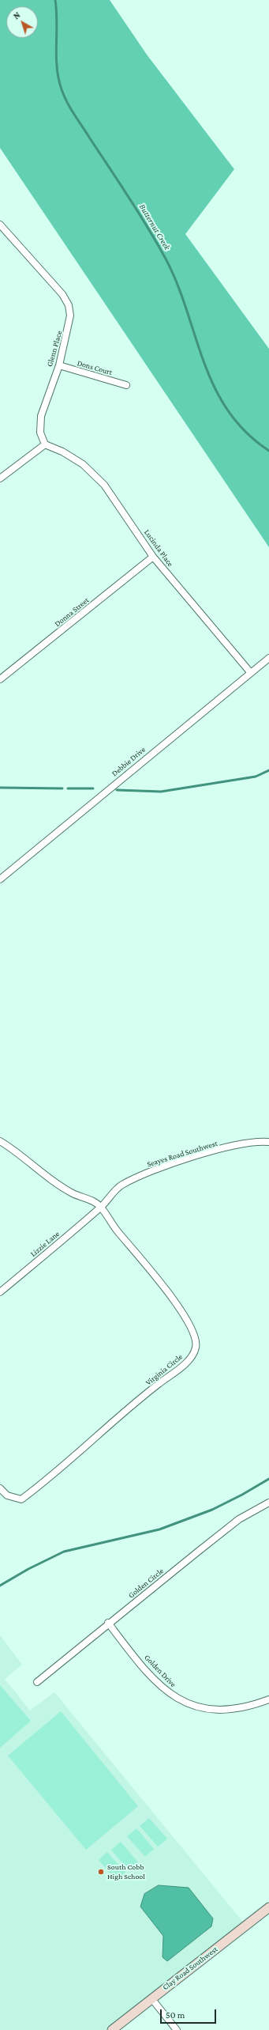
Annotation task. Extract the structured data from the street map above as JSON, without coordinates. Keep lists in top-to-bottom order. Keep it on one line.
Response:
{"streets":{"street":["Glenn Place","Dons Court","Lucinda Place","Donna Street","Debbie Drive","Seayes Road Southwest","Lizzie Lane","Virginia Circle","Golden Circle","Golden Drive","Clay Road Southwest"]},"crossings":[["Glenn Place","Dons Court"],["Glenn Place","Lucinda Place"],["Lucinda Place","Donna Street"],["Lucinda Place","Debbie Drive"],["Seayes Road Southwest","Lizzie Lane"],["Seayes Road Southwest","Virginia Circle"],["Lizzie Lane","Virginia Circle"],["Golden Circle","Golden Drive"]],"water":["Butternut Creek"],"places":["South Cobb High School"],"scale_bar":"50 m","north":"top left"}
